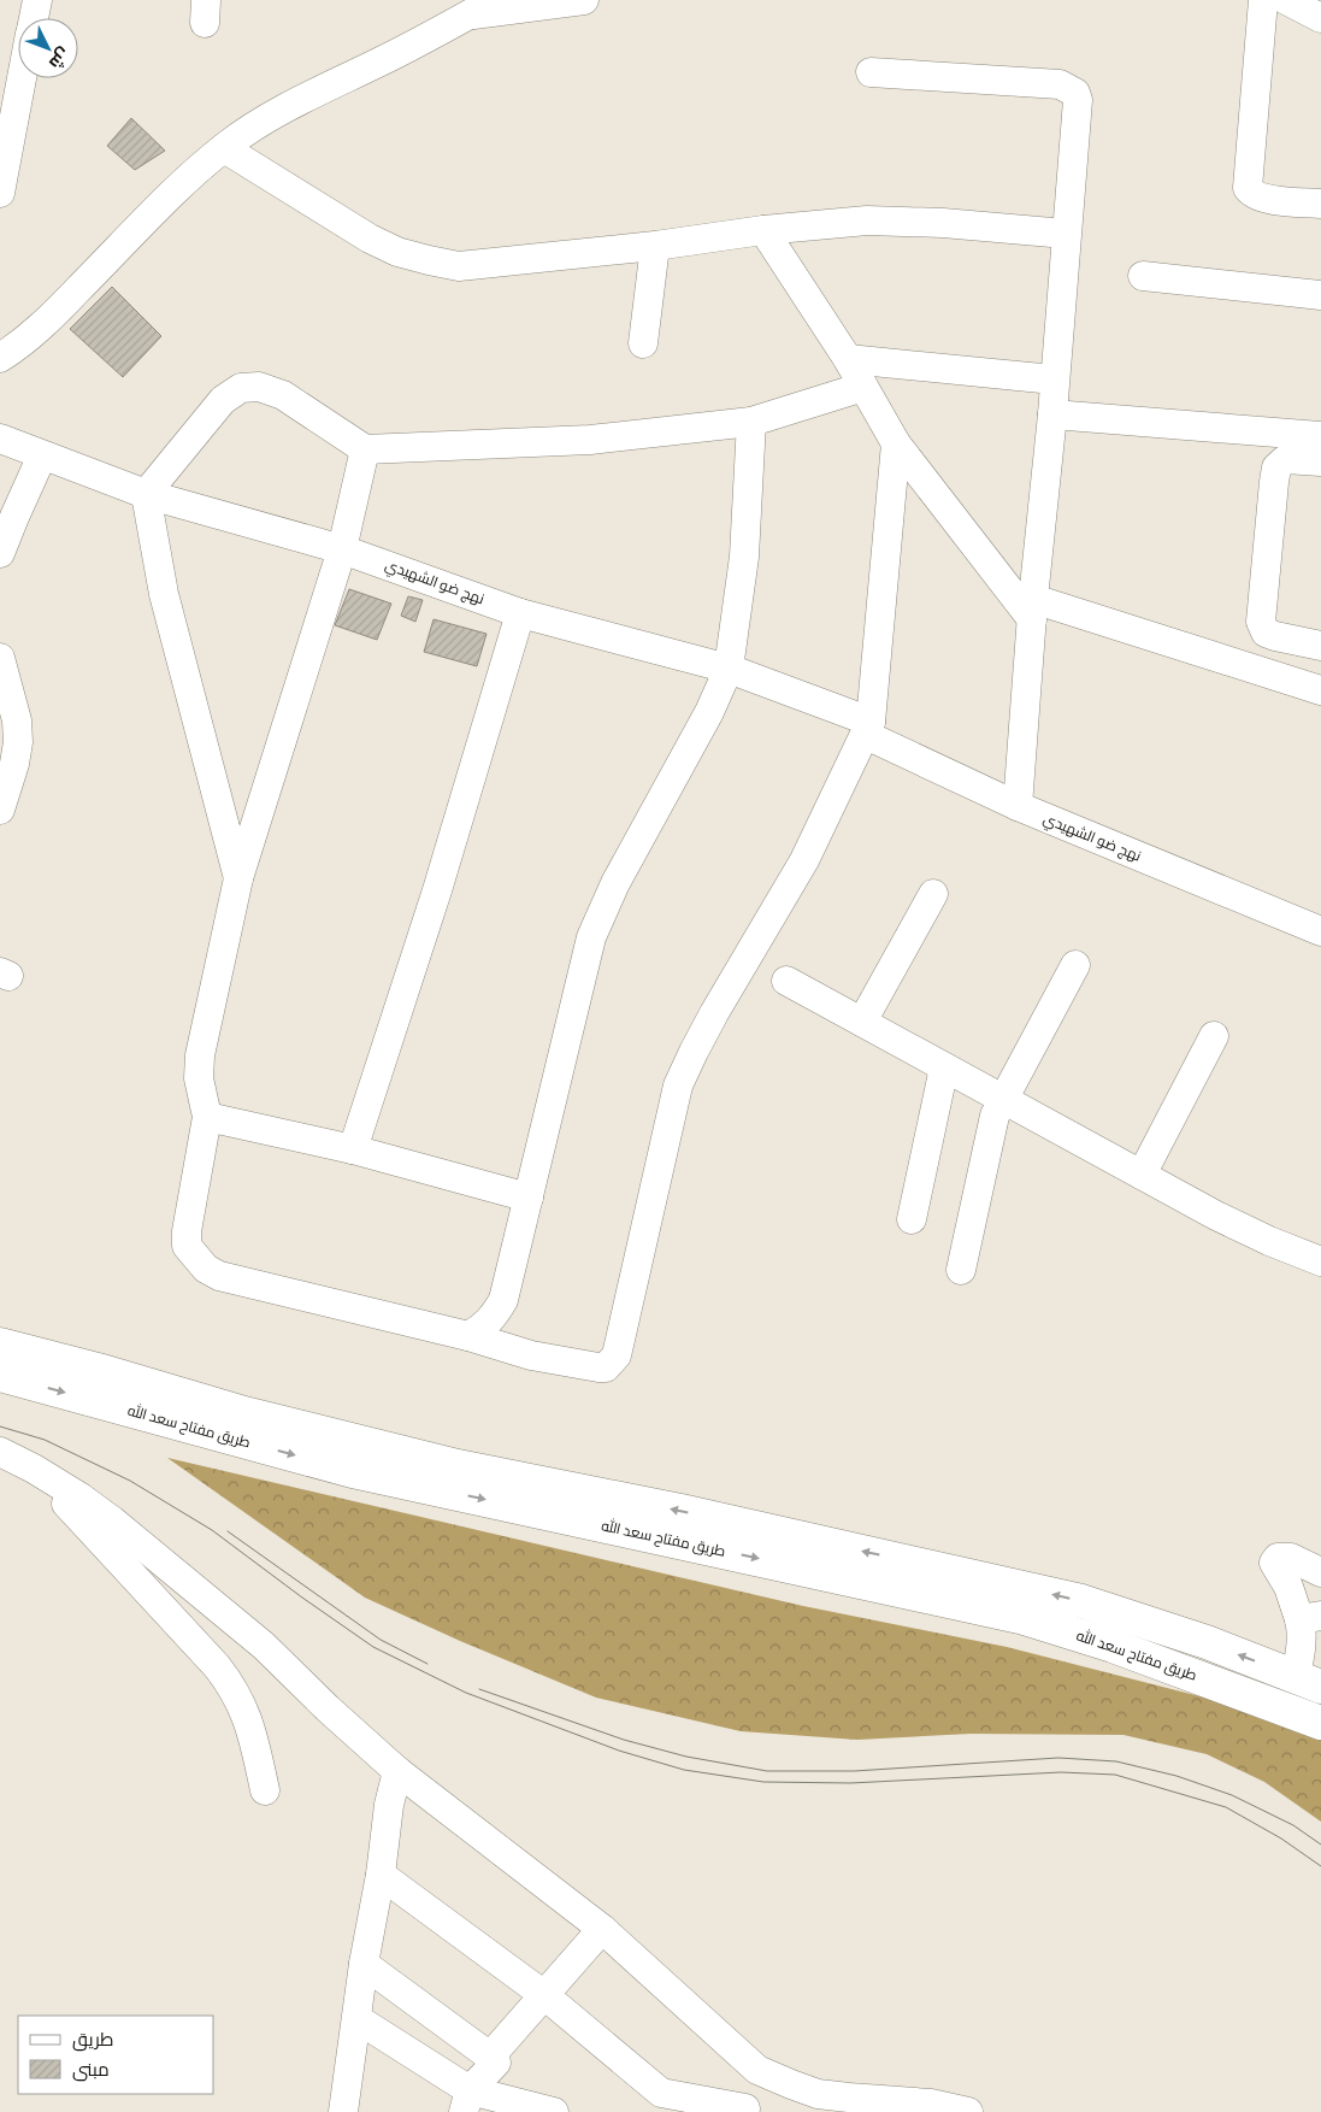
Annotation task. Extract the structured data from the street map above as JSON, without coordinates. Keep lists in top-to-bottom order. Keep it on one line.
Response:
{"streets":{"highway":["طريق مفتاح سعد الله"],"street":["نهج ضو الشهيدي"]},"legend":["طريق","مبنى"],"north":"bottom right"}
